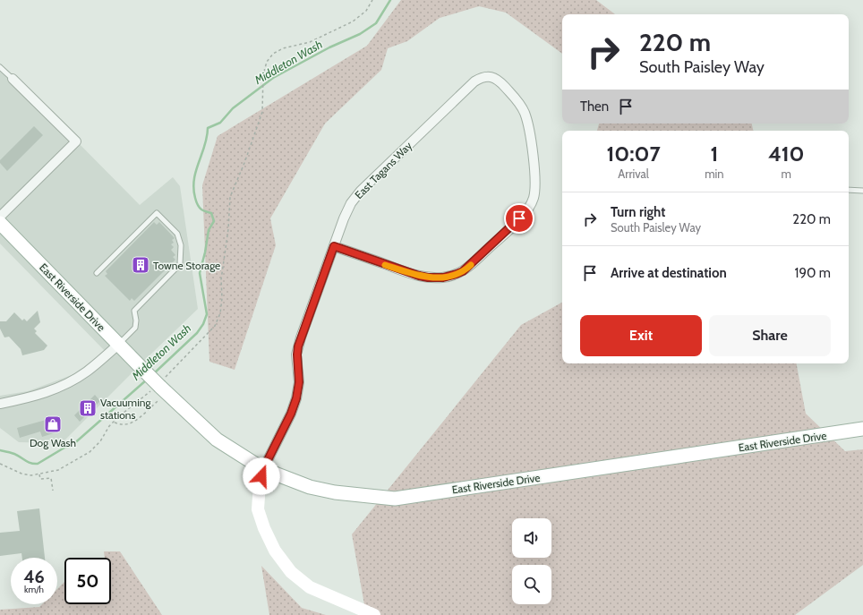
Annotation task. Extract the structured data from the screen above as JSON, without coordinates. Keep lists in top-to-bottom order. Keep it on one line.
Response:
{"streets":{"main road":["East Riverside Drive"],"street":["East Tagans Way"]},"crossings":[["East Tagans Way","East Riverside Drive"]],"water":["Middleton Wash"],"places":{"building":["Towne Storage","Vacuuming stations"],"shop":["Dog Wash"]},"page":{"turn":["220 m","South Paisley Way"],"then":"Then","eta":["10:07","Arrival","1","min","410","m"],"list":[{"name":"Turn right","note":"South Paisley Way","value":"220 m"},{"name":"Arrive at destination","value":"190 m"}],"buttons":["Exit","Share"],"speed":"46 km/h","limit":"50"}}
